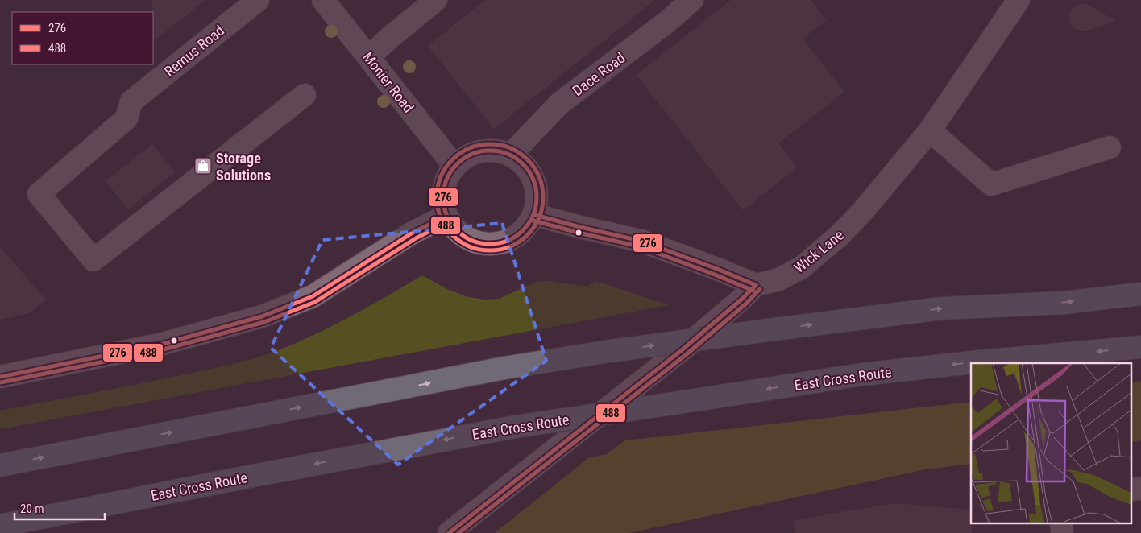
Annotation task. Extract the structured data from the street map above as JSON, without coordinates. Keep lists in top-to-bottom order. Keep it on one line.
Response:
{"streets":{"highway":["East Cross Route"],"street":["Remus Road","Dace Road","Monier Road","Wick Lane"]},"crossings":[["Dace Road","Monier Road"]],"places":{"shop":["Storage Solutions"]},"lines":["transit line 488","transit line 276"],"legend":["276","488"],"scale_bar":"20 m"}
